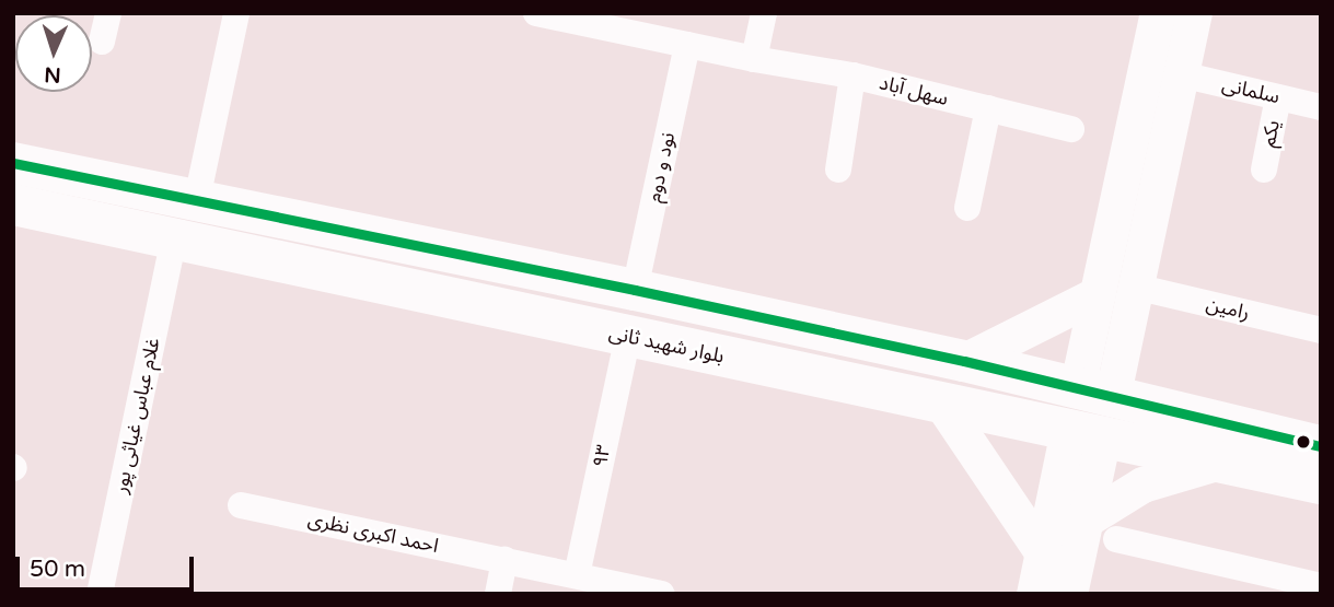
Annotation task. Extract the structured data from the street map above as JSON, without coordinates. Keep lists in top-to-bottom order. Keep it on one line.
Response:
{"streets":{"main road":["بلوار شهید ثانی"],"street":["سهل آباد","سلمانی","یکم","نود و دوم","رامین","غلام عباس غیاثی ‌پور","۹۳","احمد اکبری نظری"]},"crossings":[["سهل آباد","نود و دوم"],["سلمانی","یکم"],["نود و دوم","بلوار شهید ثانی"],["بلوار شهید ثانی","غلام عباس غیاثی ‌پور"],["بلوار شهید ثانی","۹۳"],["۹۳","احمد اکبری نظری"]],"scale_bar":"50 m","north":"bottom"}
